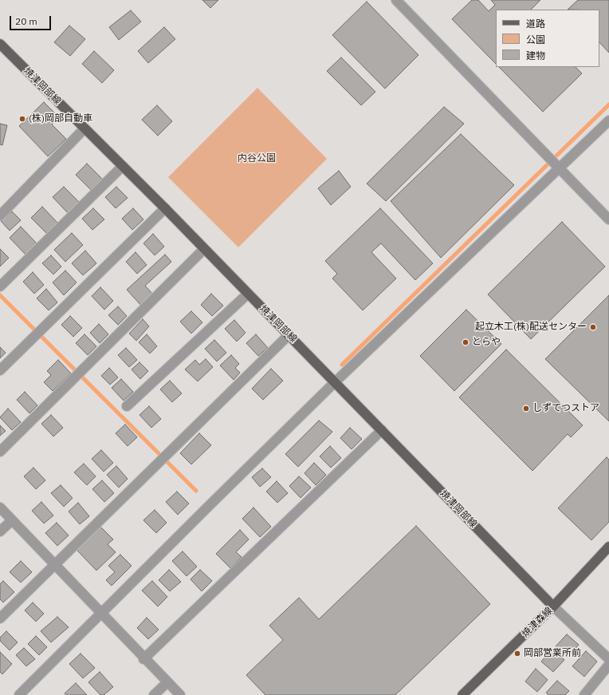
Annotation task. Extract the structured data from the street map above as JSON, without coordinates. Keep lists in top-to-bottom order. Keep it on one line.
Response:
{"streets":{"main road":["焼津岡部線","焼津森線"]},"crossings":[["焼津岡部線","焼津森線"]],"parks":["内谷公園"],"places":["(株)岡部自動車","起立木工(株)配送センター","とらや","しずてつストア","岡部営業所前"],"legend":["道路","公園","建物"],"scale_bar":"20 m"}
